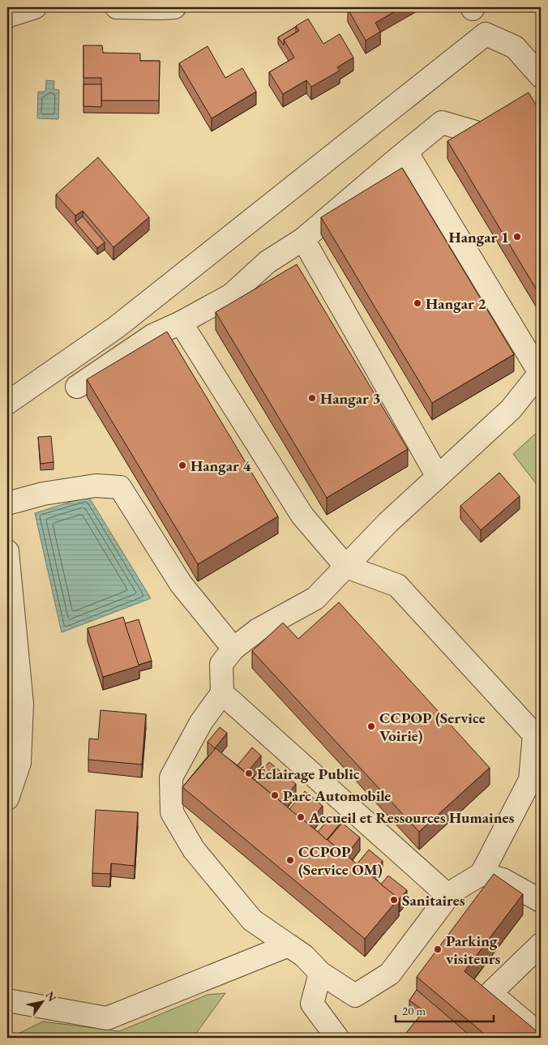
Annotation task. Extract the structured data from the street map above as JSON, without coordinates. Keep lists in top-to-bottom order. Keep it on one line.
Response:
{"places":["Hangar 1","Hangar 2","Hangar 3","Hangar 4","CCPOP (Service Voirie)","Éclairage Public","Parc Automobile","Accueil et Ressources Humaines","CCPOP (Service OM)","Sanitaires","Parking visiteurs"],"scale_bar":"20 m","north":"top right"}
